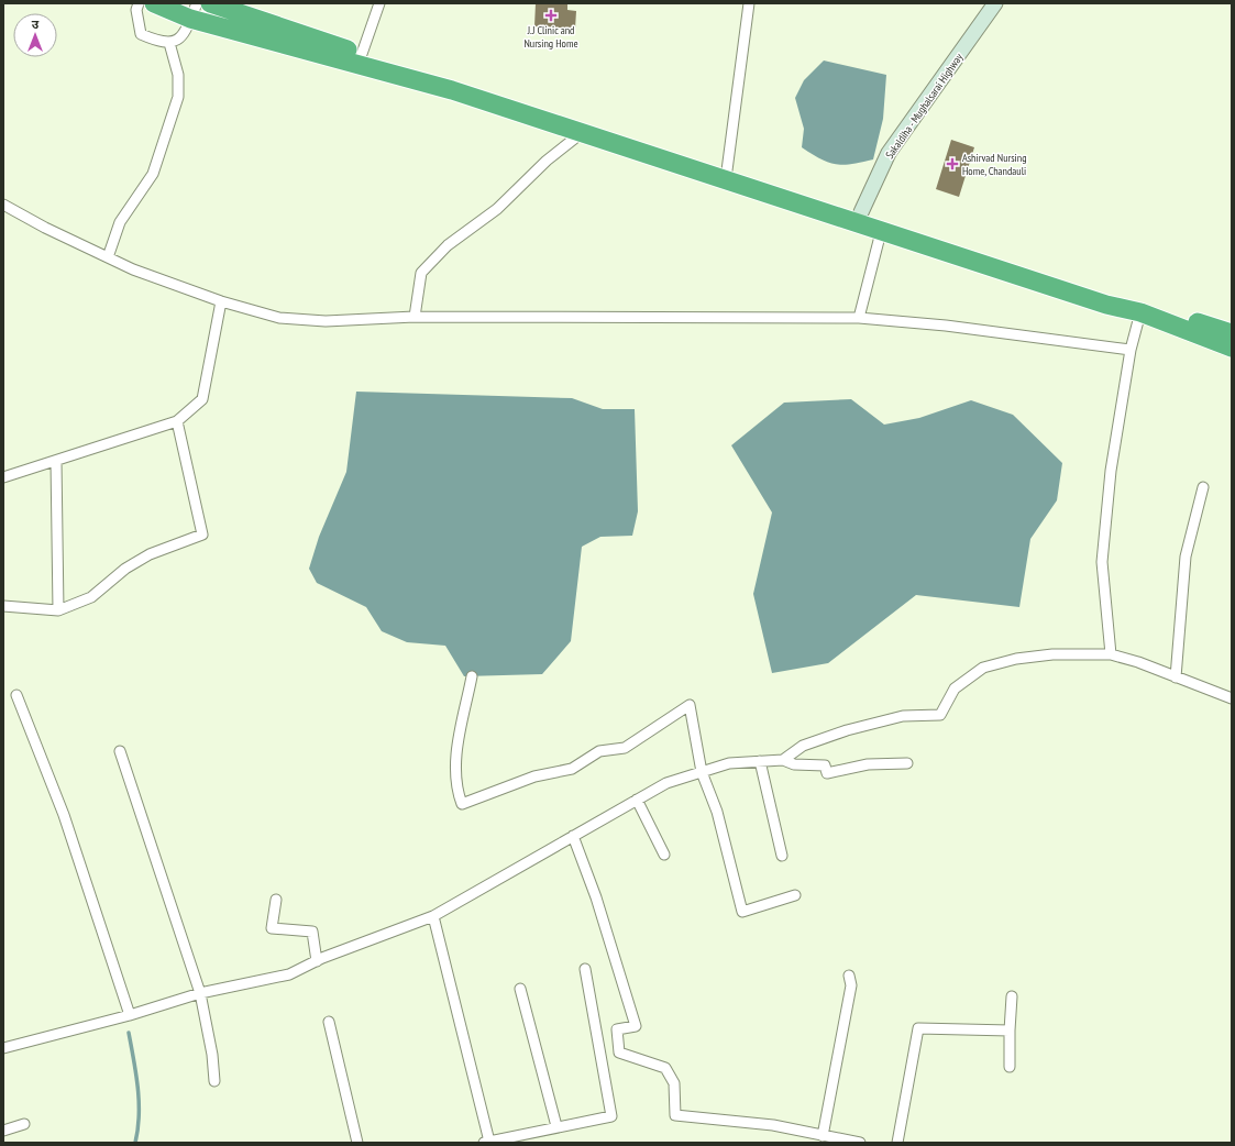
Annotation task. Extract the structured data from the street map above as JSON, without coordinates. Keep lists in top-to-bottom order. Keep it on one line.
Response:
{"streets":{"street":["Sakaldiha - Mughalsarai Highway"]},"places":{"health":["J.J Clinic and Nursing Home","Ashirvad Nursing Home, Chandauli"]},"north":"top"}
